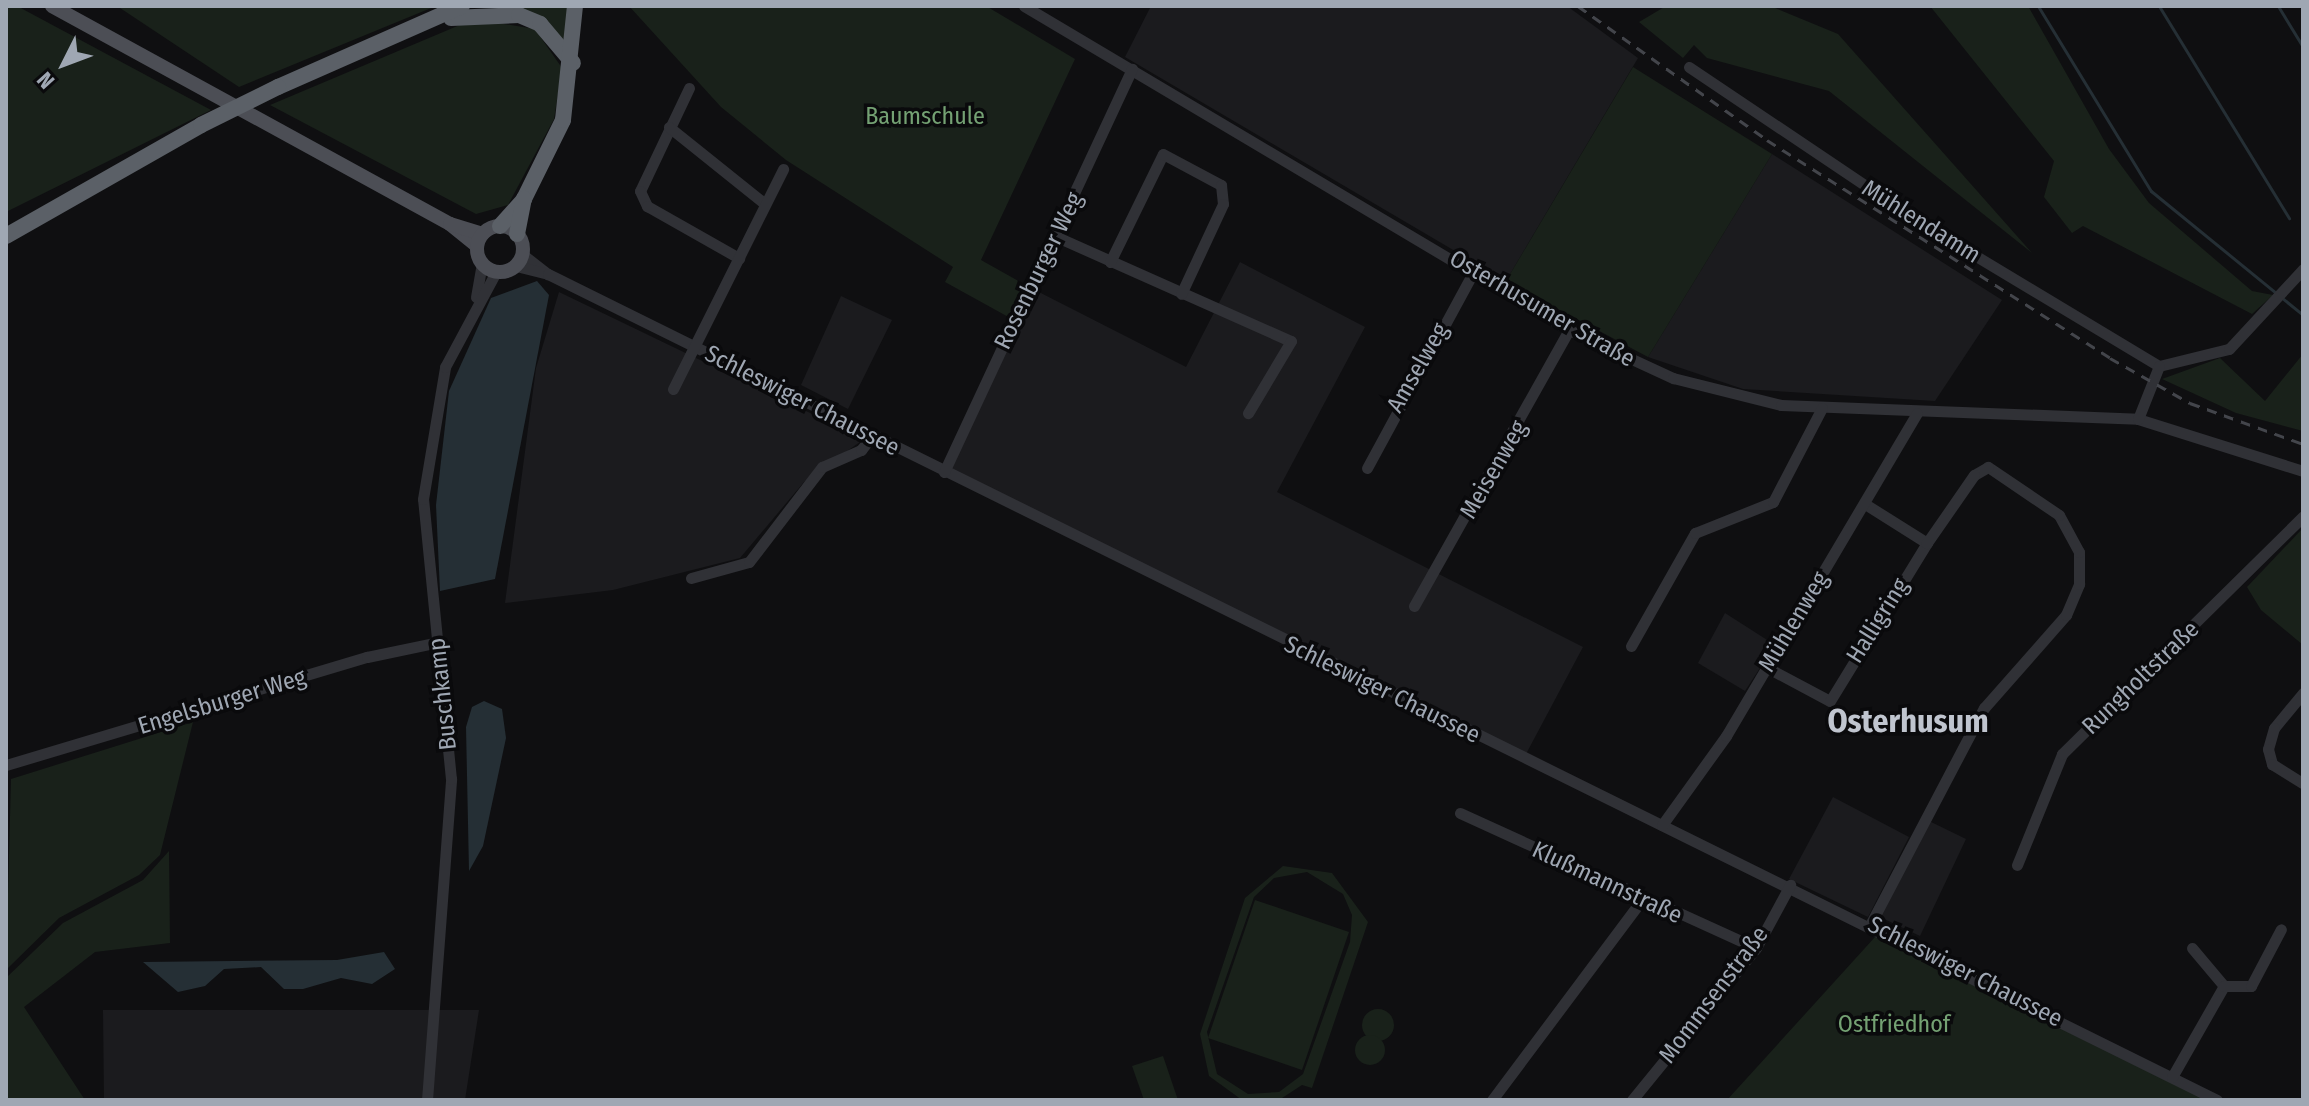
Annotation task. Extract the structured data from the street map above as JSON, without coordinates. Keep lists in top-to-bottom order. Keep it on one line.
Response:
{"streets":{"street":["Mühlendamm","Rosenburger Weg","Osterhusumer Straße","Amselweg","Schleswiger Chaussee","Meisenweg","Halligring","Mühlenweg","Rungholtstraße","Buschkamp","Engelsburger Weg","Klußmannstraße","Mommsenstraße"]},"crossings":[["Rosenburger Weg","Osterhusumer Straße"],["Rosenburger Weg","Schleswiger Chaussee"],["Osterhusumer Straße","Amselweg"],["Osterhusumer Straße","Meisenweg"],["Osterhusumer Straße","Mühlenweg"],["Schleswiger Chaussee","Mühlenweg"],["Schleswiger Chaussee","Buschkamp"],["Schleswiger Chaussee","Mommsenstraße"],["Halligring","Mühlenweg"],["Buschkamp","Engelsburger Weg"],["Klußmannstraße","Mommsenstraße"]],"districts":["Osterhusum"],"parks":["Baumschule","Ostfriedhof"],"north":"bottom left"}
